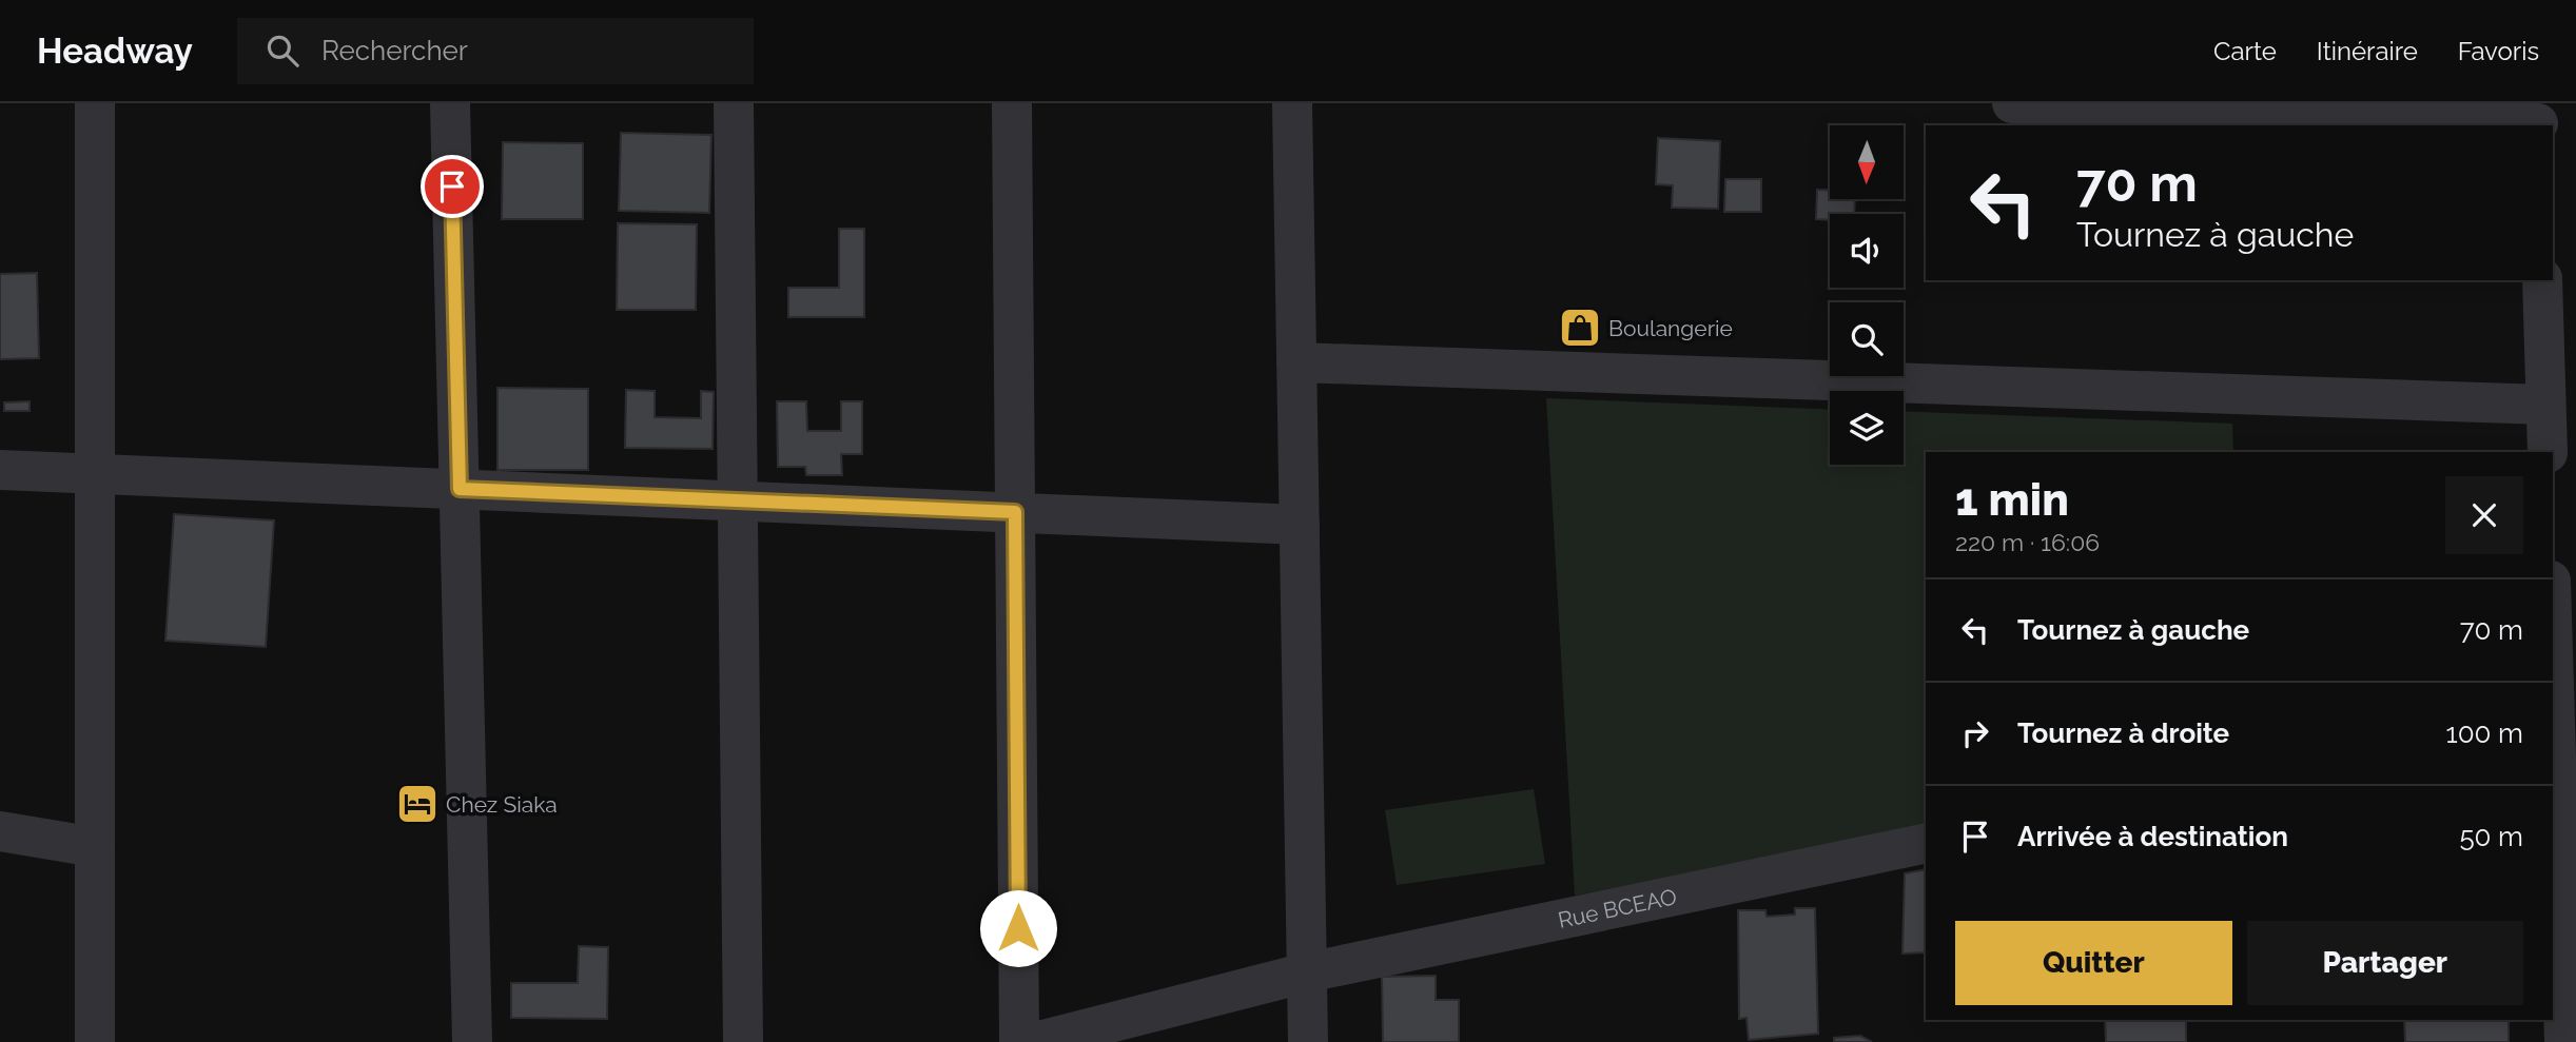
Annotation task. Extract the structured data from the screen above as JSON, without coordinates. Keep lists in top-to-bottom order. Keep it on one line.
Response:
{"streets":{"street":["Rue BCEAO"]},"places":{"shop":["Boulangerie"],"hotel":["Chez Siaka"]},"north":"bottom","page":{"header":"Headway","search":"Rechercher","nav":["Carte","Itinéraire","Favoris"],"turn":["70 m","Tournez à gauche"],"heading":["1 min","220 m · 16:06"],"list":[{"name":"Tournez à gauche","value":"70 m"},{"name":"Tournez à droite","value":"100 m"},{"name":"Arrivée à destination","value":"50 m"}],"buttons":["Quitter","Partager"]}}
